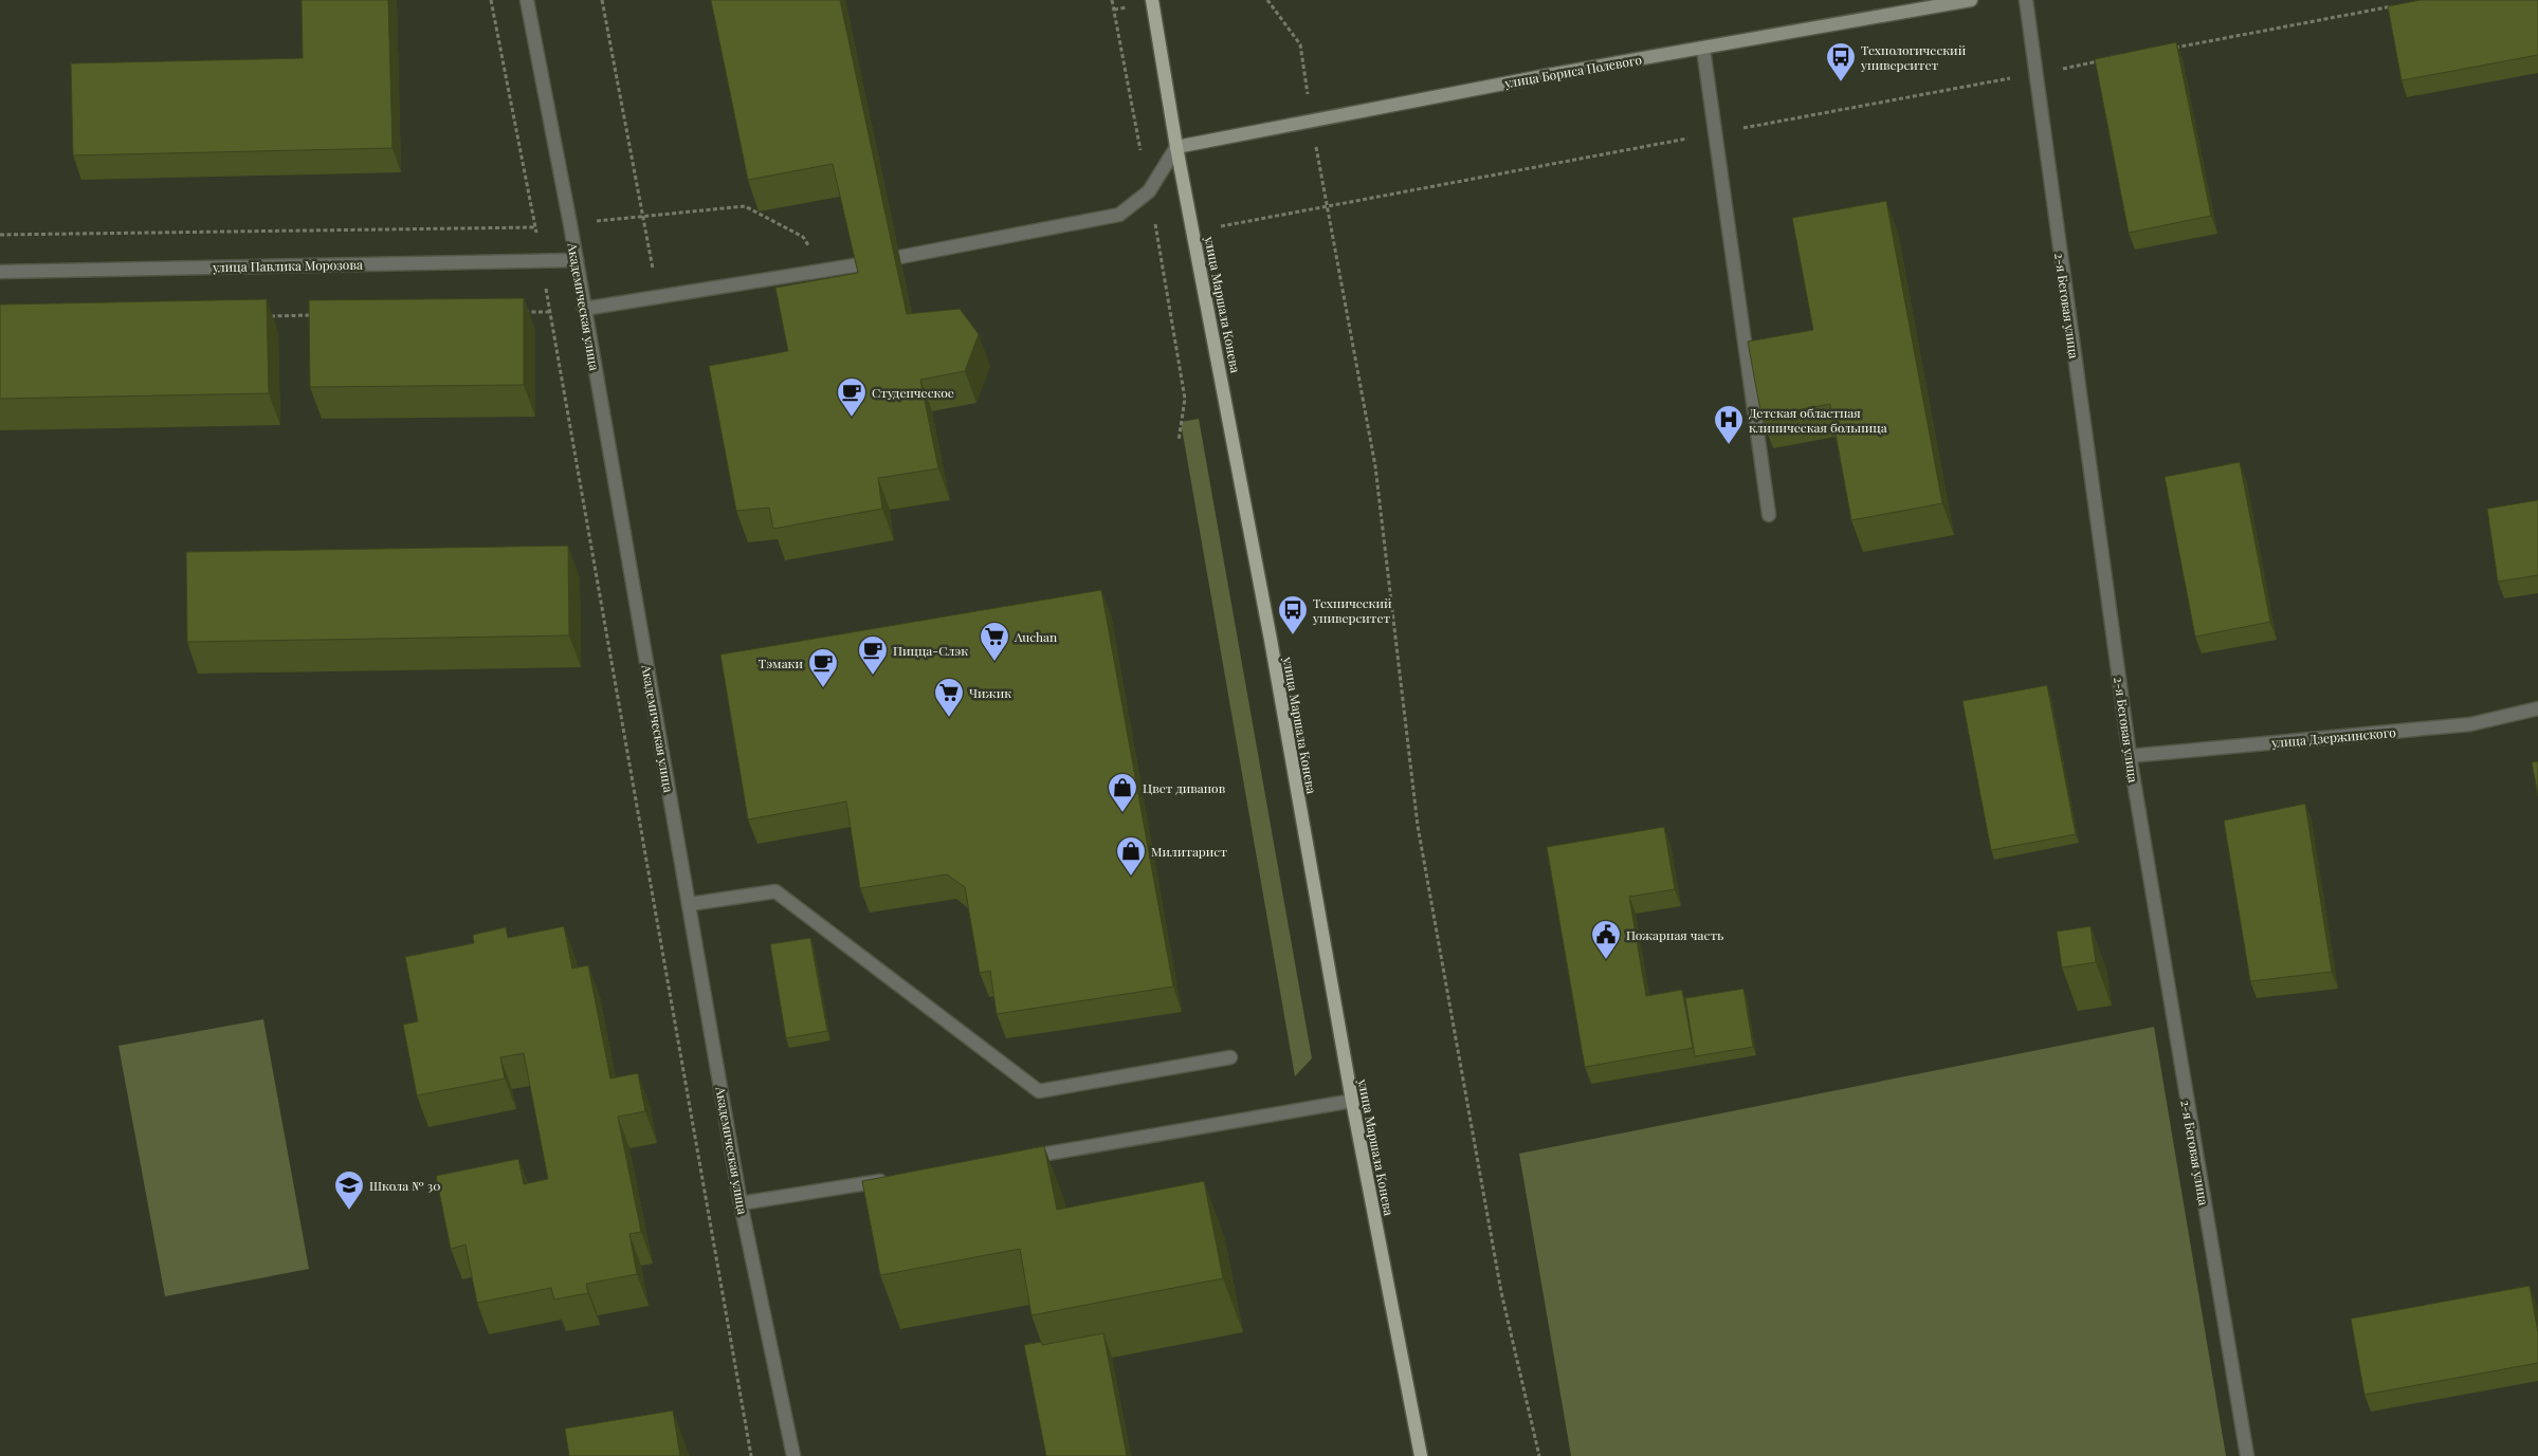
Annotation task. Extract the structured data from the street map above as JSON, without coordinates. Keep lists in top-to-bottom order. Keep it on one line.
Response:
{"streets":{"main road":["улица Бориса Полевого","улица Маршала Конева"],"street":["улица Павлика Морозова","2-я Беговая улица","Академическая улица","улица Дзержинского"]},"crossings":[["улица Бориса Полевого","улица Маршала Конева"],["улица Павлика Морозова","Академическая улица"],["2-я Беговая улица","улица Дзержинского"]],"places":{"bus stop":["Технологический университет","Технический университет"],"cafe":["Студенческое","Пицца-Слэк","Тэмаки"],"hospital":["Детская областная клиническая больница"],"supermarket":["Auchan","Чижик"],"shop":["Цвет диванов","Милитарист"],"public building":["Пожарная часть"],"school or university":["Школа № 30"]}}
